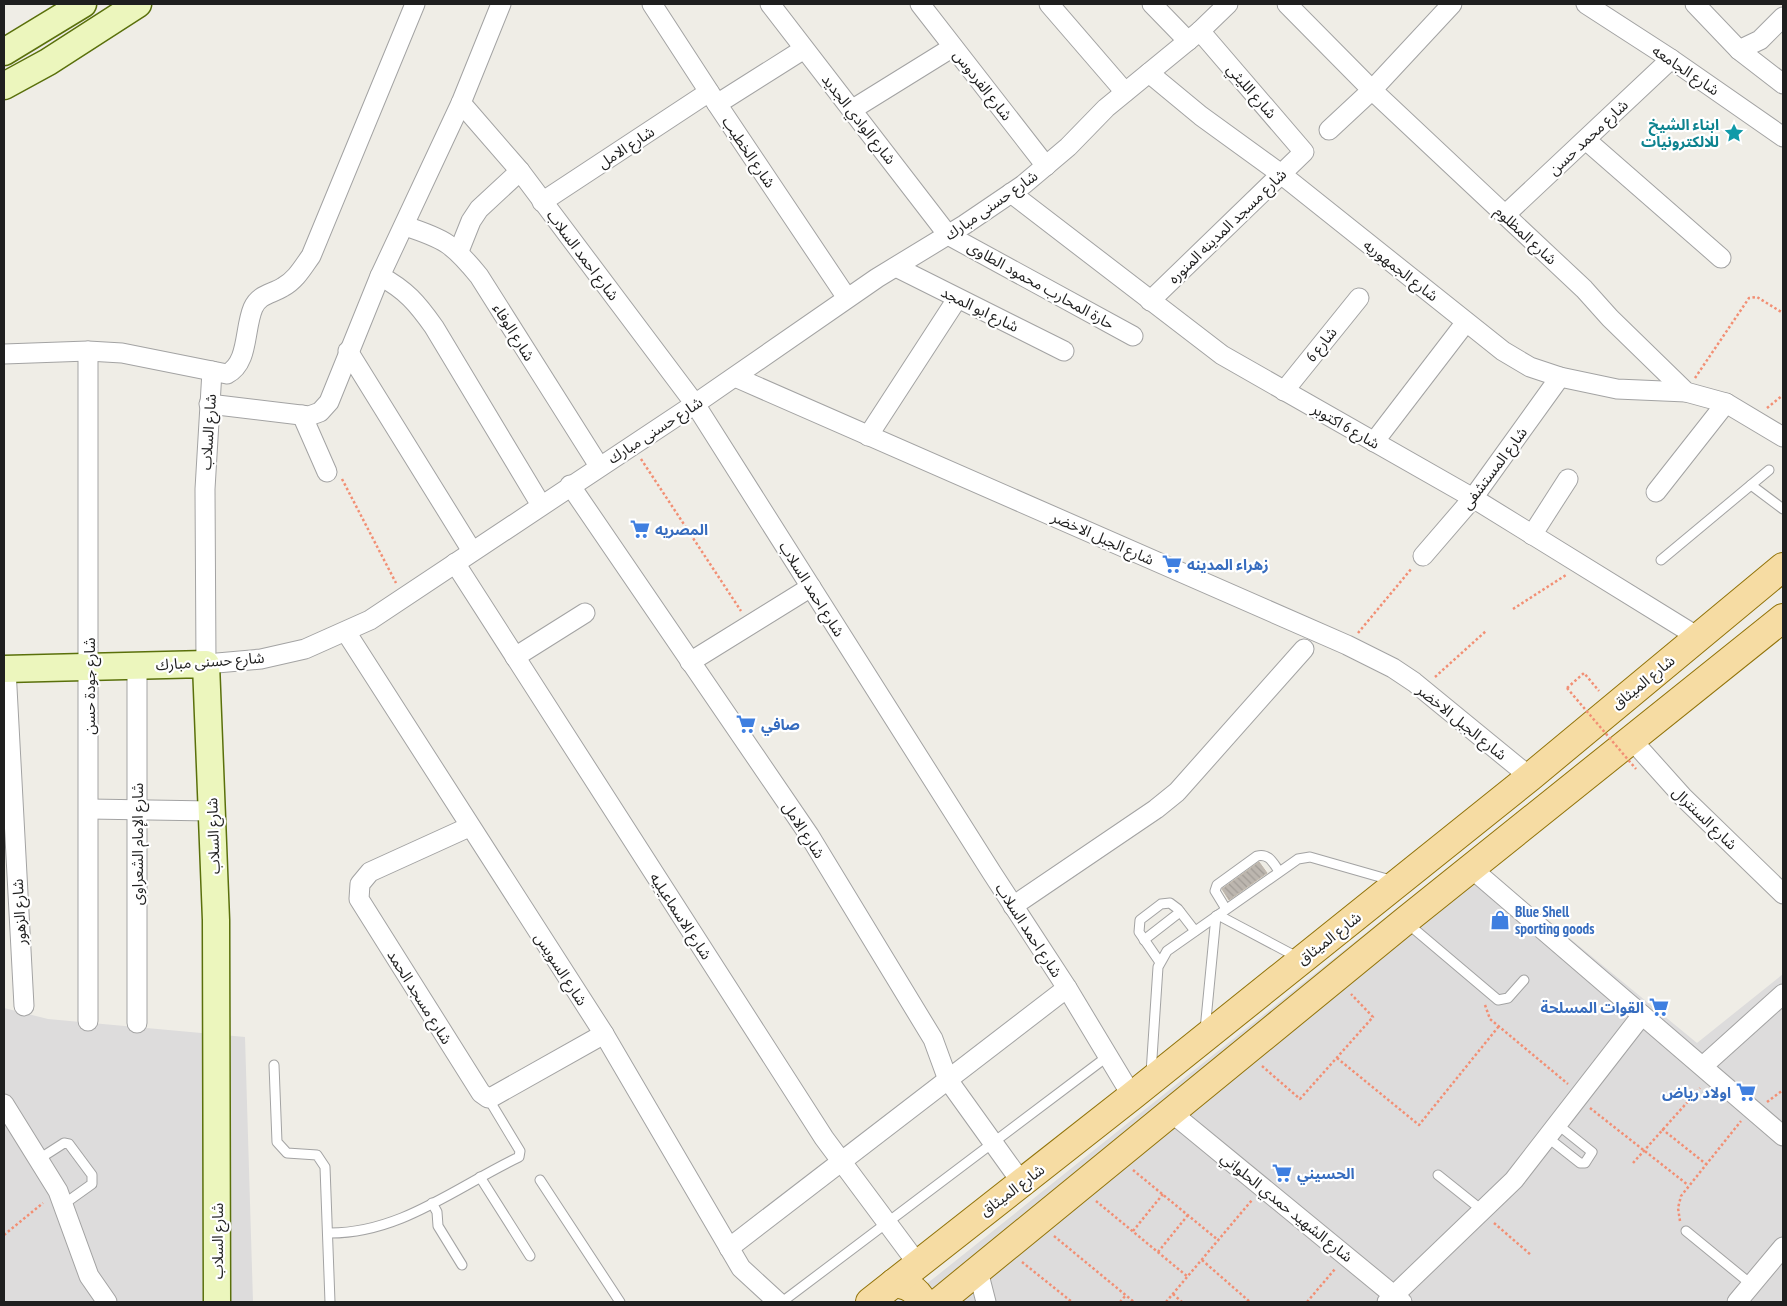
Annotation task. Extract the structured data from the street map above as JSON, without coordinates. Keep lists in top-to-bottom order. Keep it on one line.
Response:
{"streets":{"main road":["شارع الميثاق"],"street":["شارع الجامعه","شارع الفردوس","شارع الليثي","شارع الوادي الجديد","شارع محمد حسن","شارع الامل","شارع الخطيب","شارع حسنى مبارك","شارع مسجد المدينه المنوره","شارع المظلوم","شارع احمد السلاب","شارع الجمهوريه","حارة المحارب محمود الطاوى","شارع ابو المجد","شارع الوفاء","شارع 6","شارع 6 اكتوبر","شارع السلاب","شارع المستشفى","شارع الجبل الاخضر","شارع جودة حسن","شارع السنترال","شارع الإمام الشعراوى","شارع الزهور","شارع الاسماعيليه","شارع السويس","شارع مسجد الحمد","شارع الشهيد حمدي الحلواني"]},"crossings":[["شارع الجامعه","شارع محمد حسن"],["شارع الفردوس","شارع حسنى مبارك"],["شارع الليثي","شارع حسنى مبارك"],["شارع الليثي","شارع مسجد المدينه المنوره"],["شارع الوادي الجديد","شارع الامل"],["شارع الوادي الجديد","شارع حسنى مبارك"],["شارع الوادي الجديد","حارة المحارب محمود الطاوى"],["شارع محمد حسن","شارع المظلوم"],["شارع الامل","شارع الخطيب"],["شارع الامل","شارع حسنى مبارك"],["شارع الامل","شارع احمد السلاب"],["شارع الامل","شارع الميثاق"],["شارع الخطيب","شارع حسنى مبارك"],["شارع حسنى مبارك","شارع احمد السلاب"],["شارع حسنى مبارك","شارع الجمهوريه"],["شارع حسنى مبارك","حارة المحارب محمود الطاوى"],["شارع حسنى مبارك","شارع ابو المجد"],["شارع حسنى مبارك","شارع الوفاء"],["شارع حسنى مبارك","شارع 6 اكتوبر"],["شارع حسنى مبارك","شارع السلاب"],["شارع حسنى مبارك","شارع الجبل الاخضر"],["شارع حسنى مبارك","شارع جودة حسن"],["شارع حسنى مبارك","شارع الإمام الشعراوى"],["شارع حسنى مبارك","شارع الزهور"],["شارع حسنى مبارك","شارع الاسماعيليه"],["شارع حسنى مبارك","شارع السويس"],["شارع مسجد المدينه المنوره","شارع الجمهوريه"],["شارع مسجد المدينه المنوره","شارع 6 اكتوبر"],["شارع المظلوم","شارع الجمهوريه"],["شارع احمد السلاب","شارع الميثاق"],["شارع الجمهوريه","شارع المستشفى"],["شارع 6","شارع 6 اكتوبر"],["شارع 6 اكتوبر","شارع المستشفى"],["شارع 6 اكتوبر","شارع الميثاق"],["شارع الجبل الاخضر","شارع الميثاق"],["شارع الميثاق","شارع الاسماعيليه"],["شارع السويس","شارع مسجد الحمد"]],"places":{"place":["ابناء الشيخ للالكترونيات"],"supermarket":["المصريه","زهراء المدينه","صافي","القوات المسلحة","اولاد رياض","الحسيني"],"shop":["Blue Shell sporting goods"]}}
